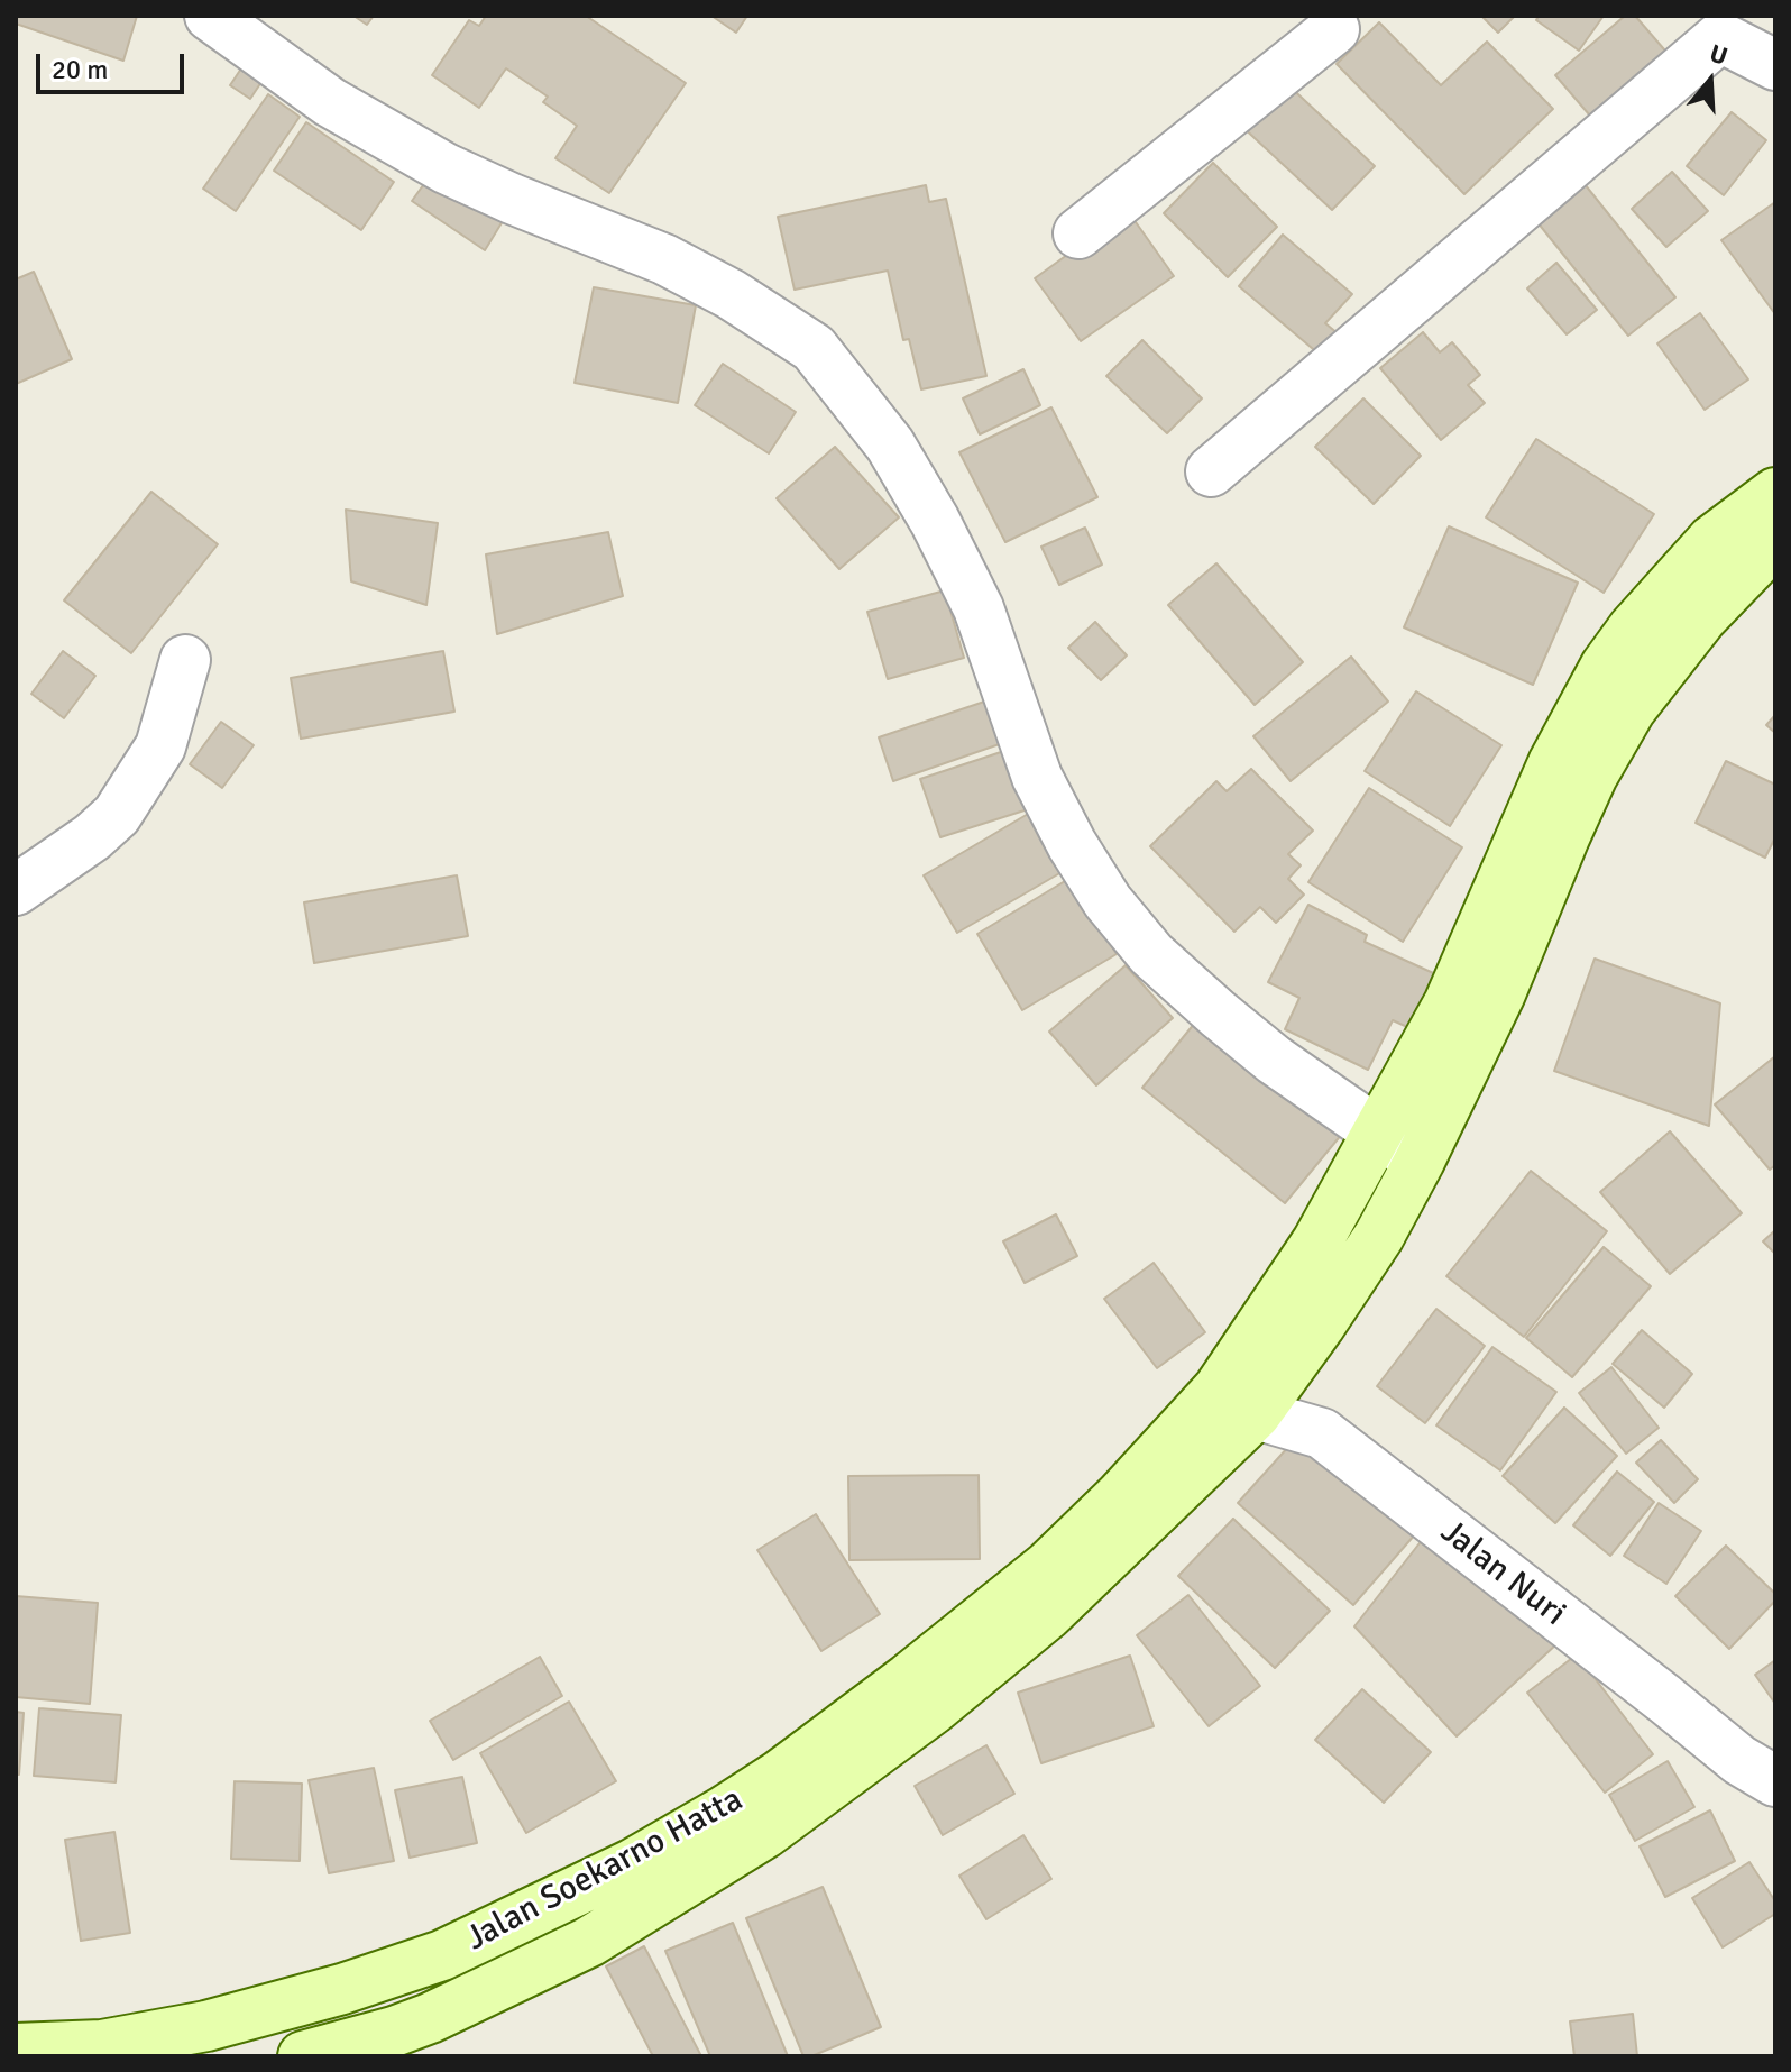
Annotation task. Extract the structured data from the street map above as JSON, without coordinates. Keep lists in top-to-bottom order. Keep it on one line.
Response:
{"streets":{"main road":["Jalan Soekarno Hatta"],"street":["Jalan Nuri"]},"crossings":[["Jalan Nuri","Jalan Soekarno Hatta"]],"scale_bar":"20 m","north":"top"}
